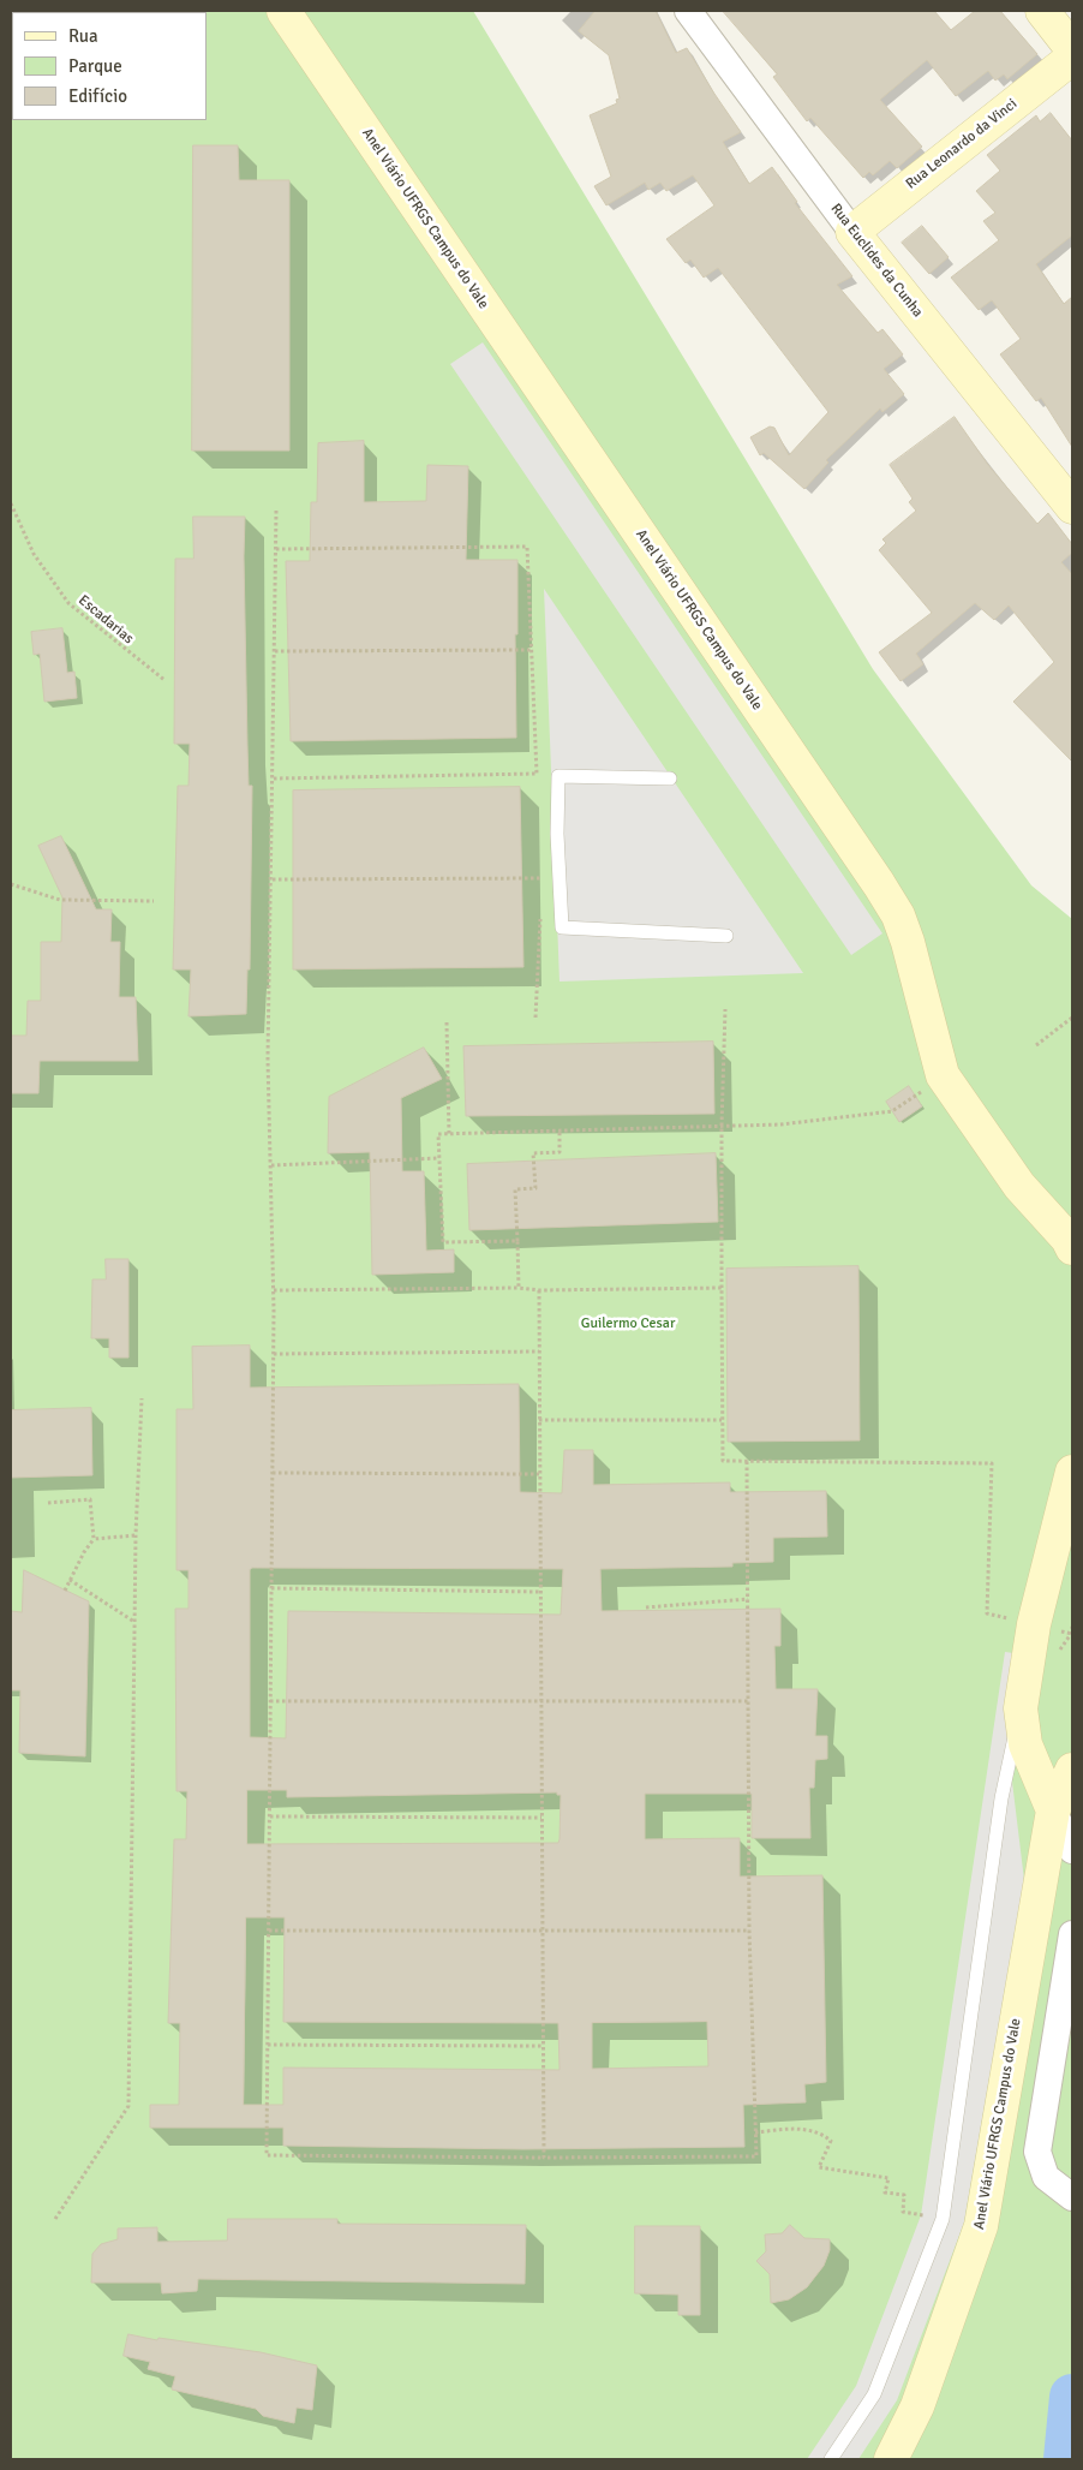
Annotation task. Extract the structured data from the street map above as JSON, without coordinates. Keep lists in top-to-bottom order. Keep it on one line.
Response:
{"streets":{"street":["Rua Leonardo da Vinci","Anel Viário UFRGS Campus do Vale","Rua Euclides da Cunha"],"path":["Escadarias"]},"crossings":[["Rua Leonardo da Vinci","Rua Euclides da Cunha"]],"parks":["Guilermo Cesar"],"legend":["Rua","Parque","Edifício"]}
